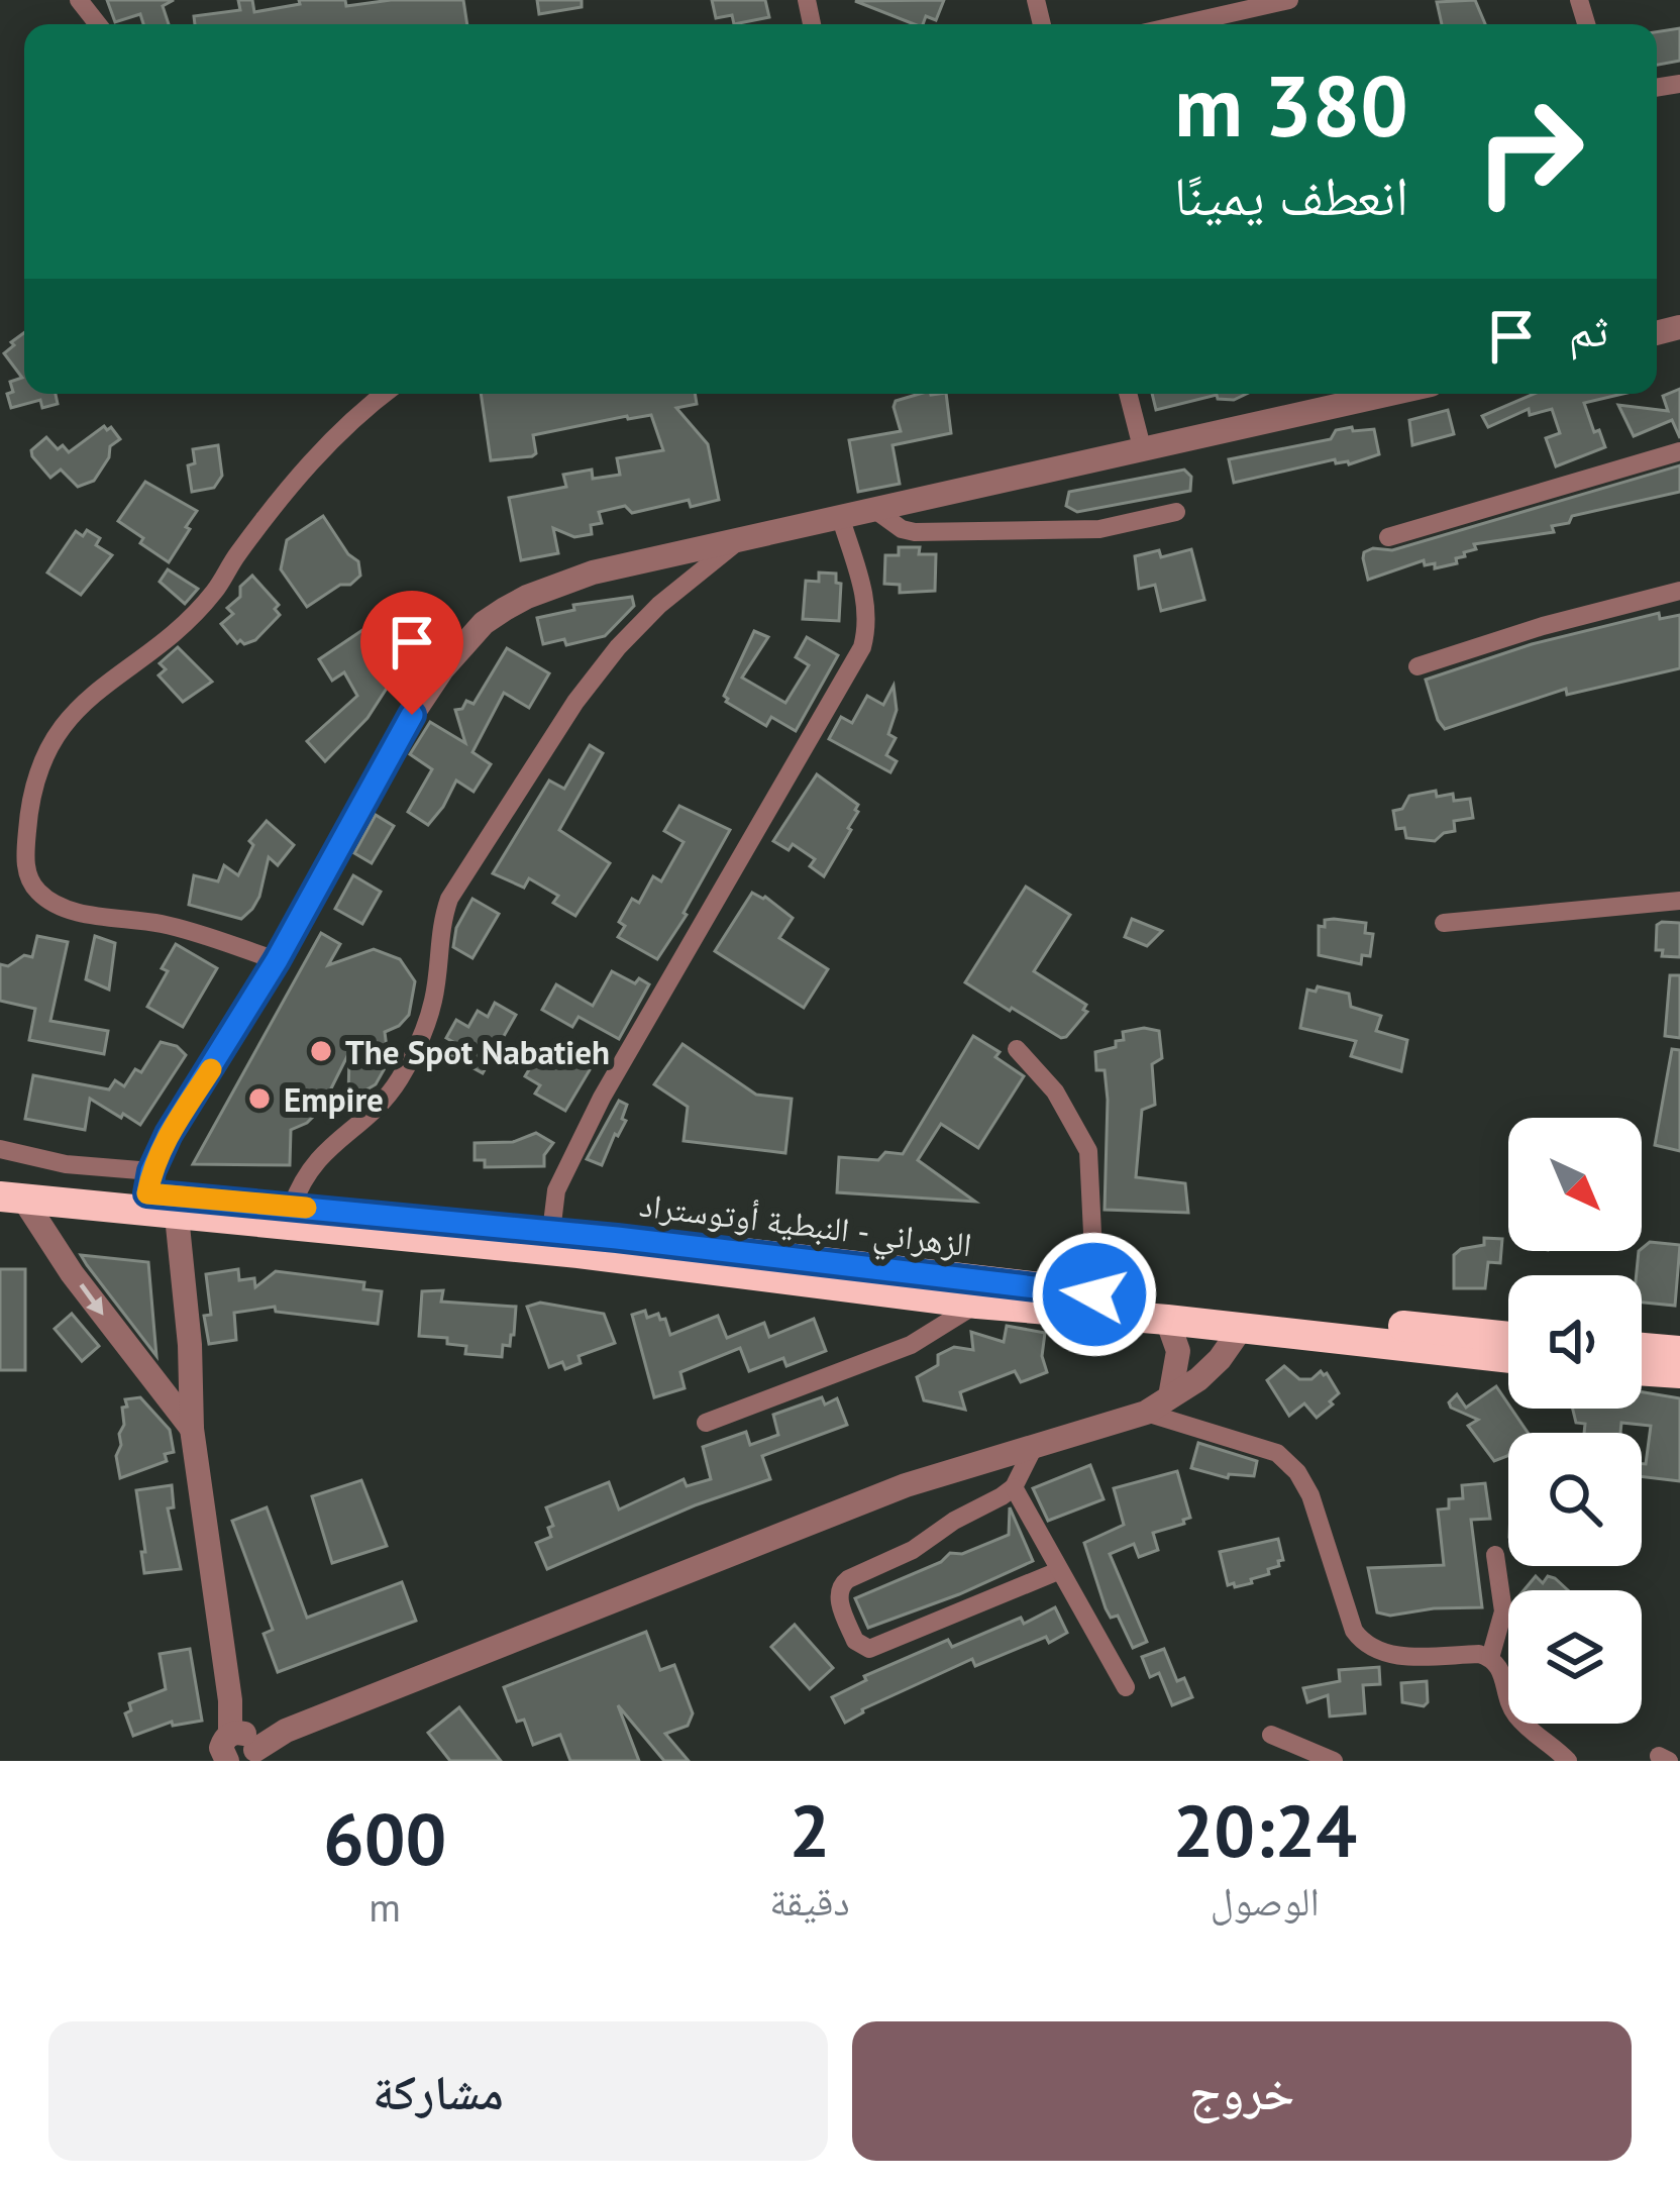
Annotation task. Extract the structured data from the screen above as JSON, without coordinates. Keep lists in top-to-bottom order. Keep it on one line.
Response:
{"streets":{"highway":["الزهراني - النبطية أوتوستراد"]},"places":["The Spot Nabatieh","Empire"],"north":"bottom right","page":{"turn":["380 m","انعطف يمينًا"],"then":"ثم","eta":["20:24","الوصول","2","دقيقة","600","m"],"buttons":["خروج","مشاركة"]}}
